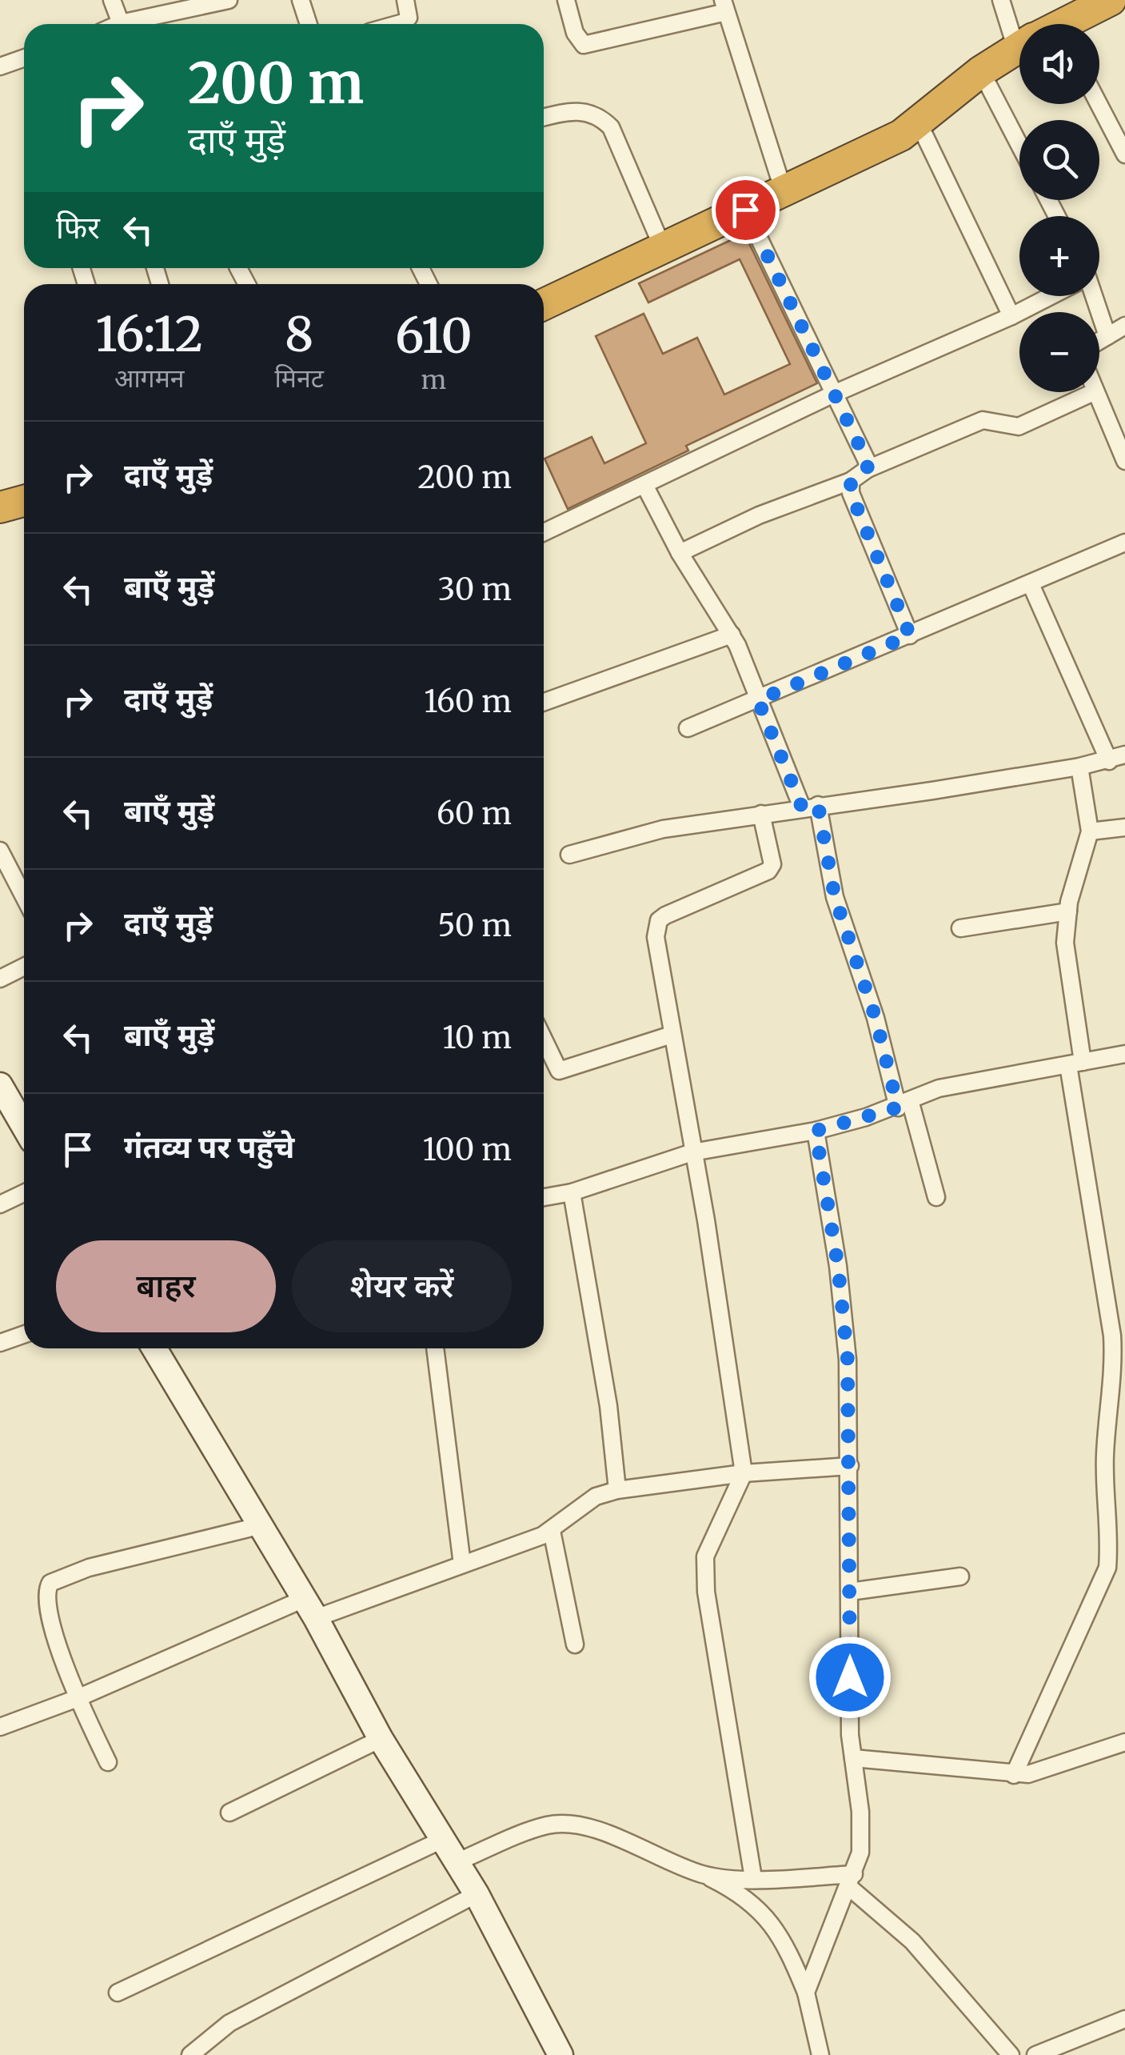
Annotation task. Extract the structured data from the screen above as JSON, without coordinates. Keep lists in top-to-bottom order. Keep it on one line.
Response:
{"page":{"map_buttons":["+","−"],"turn":["200 m","दाएँ मुड़ें"],"then":"फिर","eta":["16:12","आगमन","8","मिनट","610","m"],"list":[{"name":"दाएँ मुड़ें","value":"200 m"},{"name":"बाएँ मुड़ें","value":"30 m"},{"name":"दाएँ मुड़ें","value":"160 m"},{"name":"बाएँ मुड़ें","value":"60 m"},{"name":"दाएँ मुड़ें","value":"50 m"},{"name":"बाएँ मुड़ें","value":"10 m"},{"name":"गंतव्य पर पहुँचे","value":"100 m"}],"buttons":["बाहर","शेयर करें"]}}
